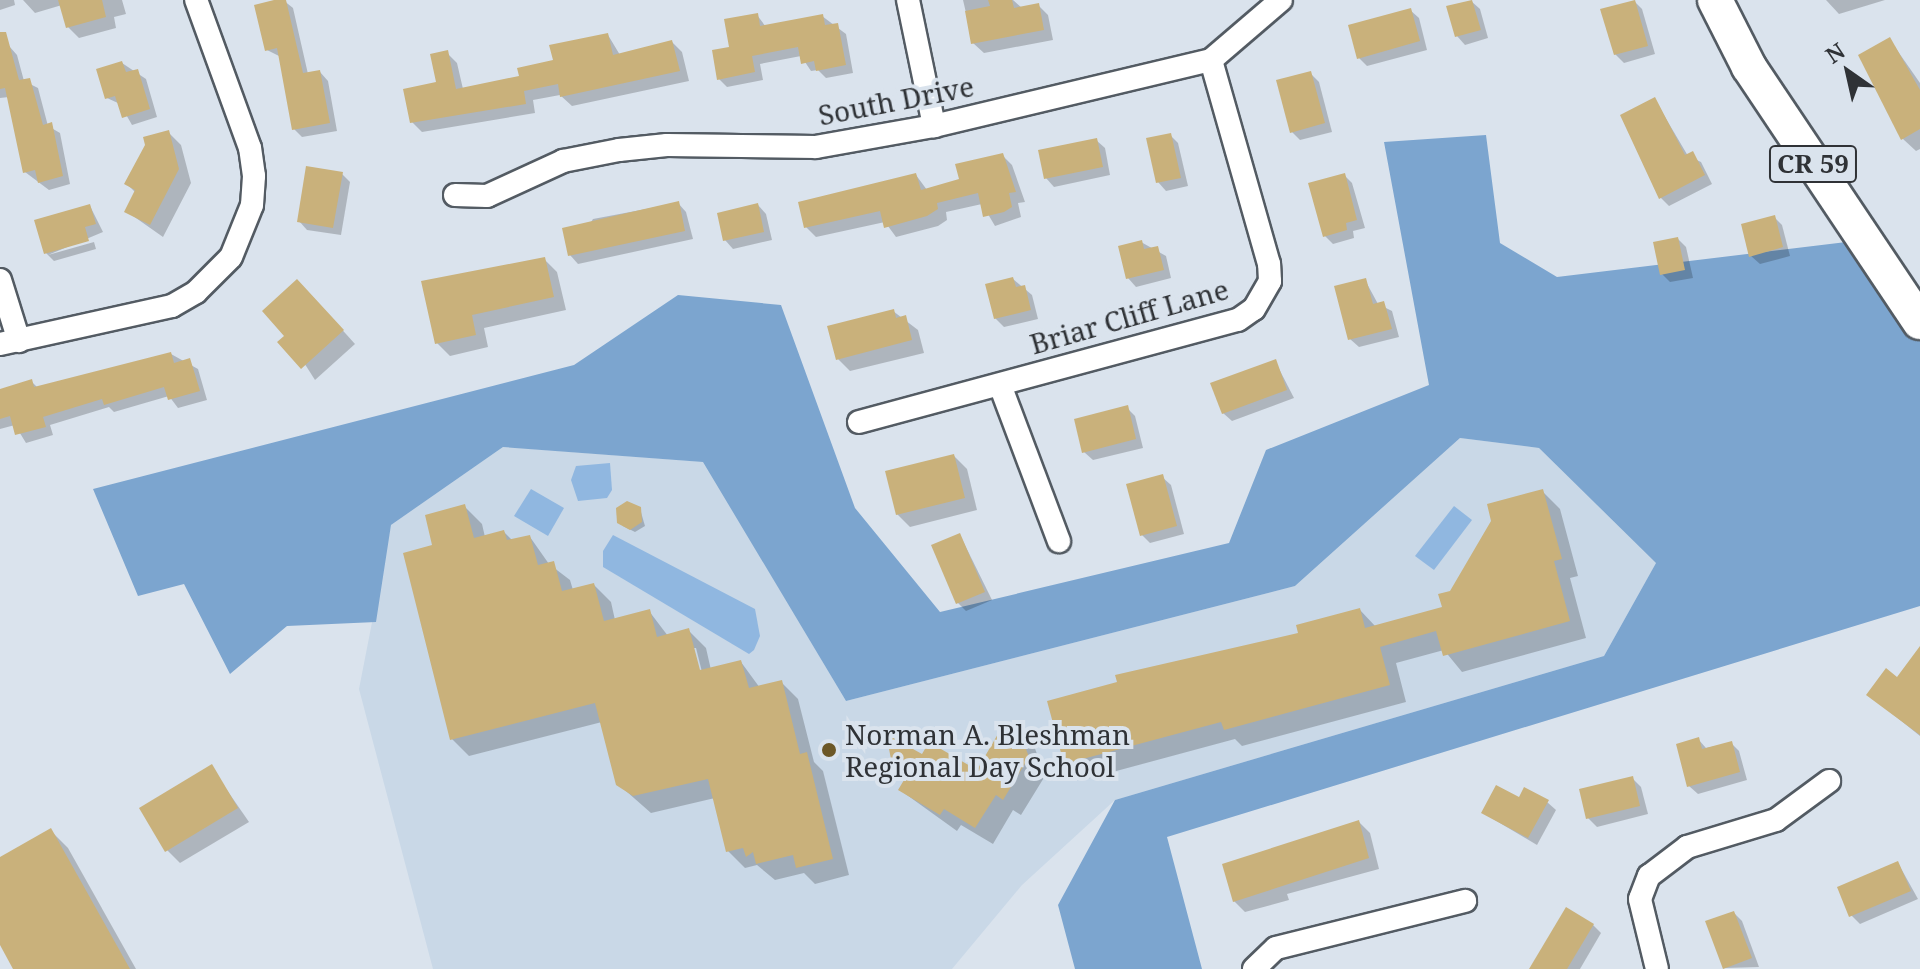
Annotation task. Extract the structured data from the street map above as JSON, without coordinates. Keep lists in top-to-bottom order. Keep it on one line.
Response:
{"streets":{"main road":["CR 59"],"street":["South Drive","Briar Cliff Lane"]},"crossings":[["South Drive","Briar Cliff Lane"]],"places":["Norman A. Bleshman Regional Day School"],"north":"top left"}
